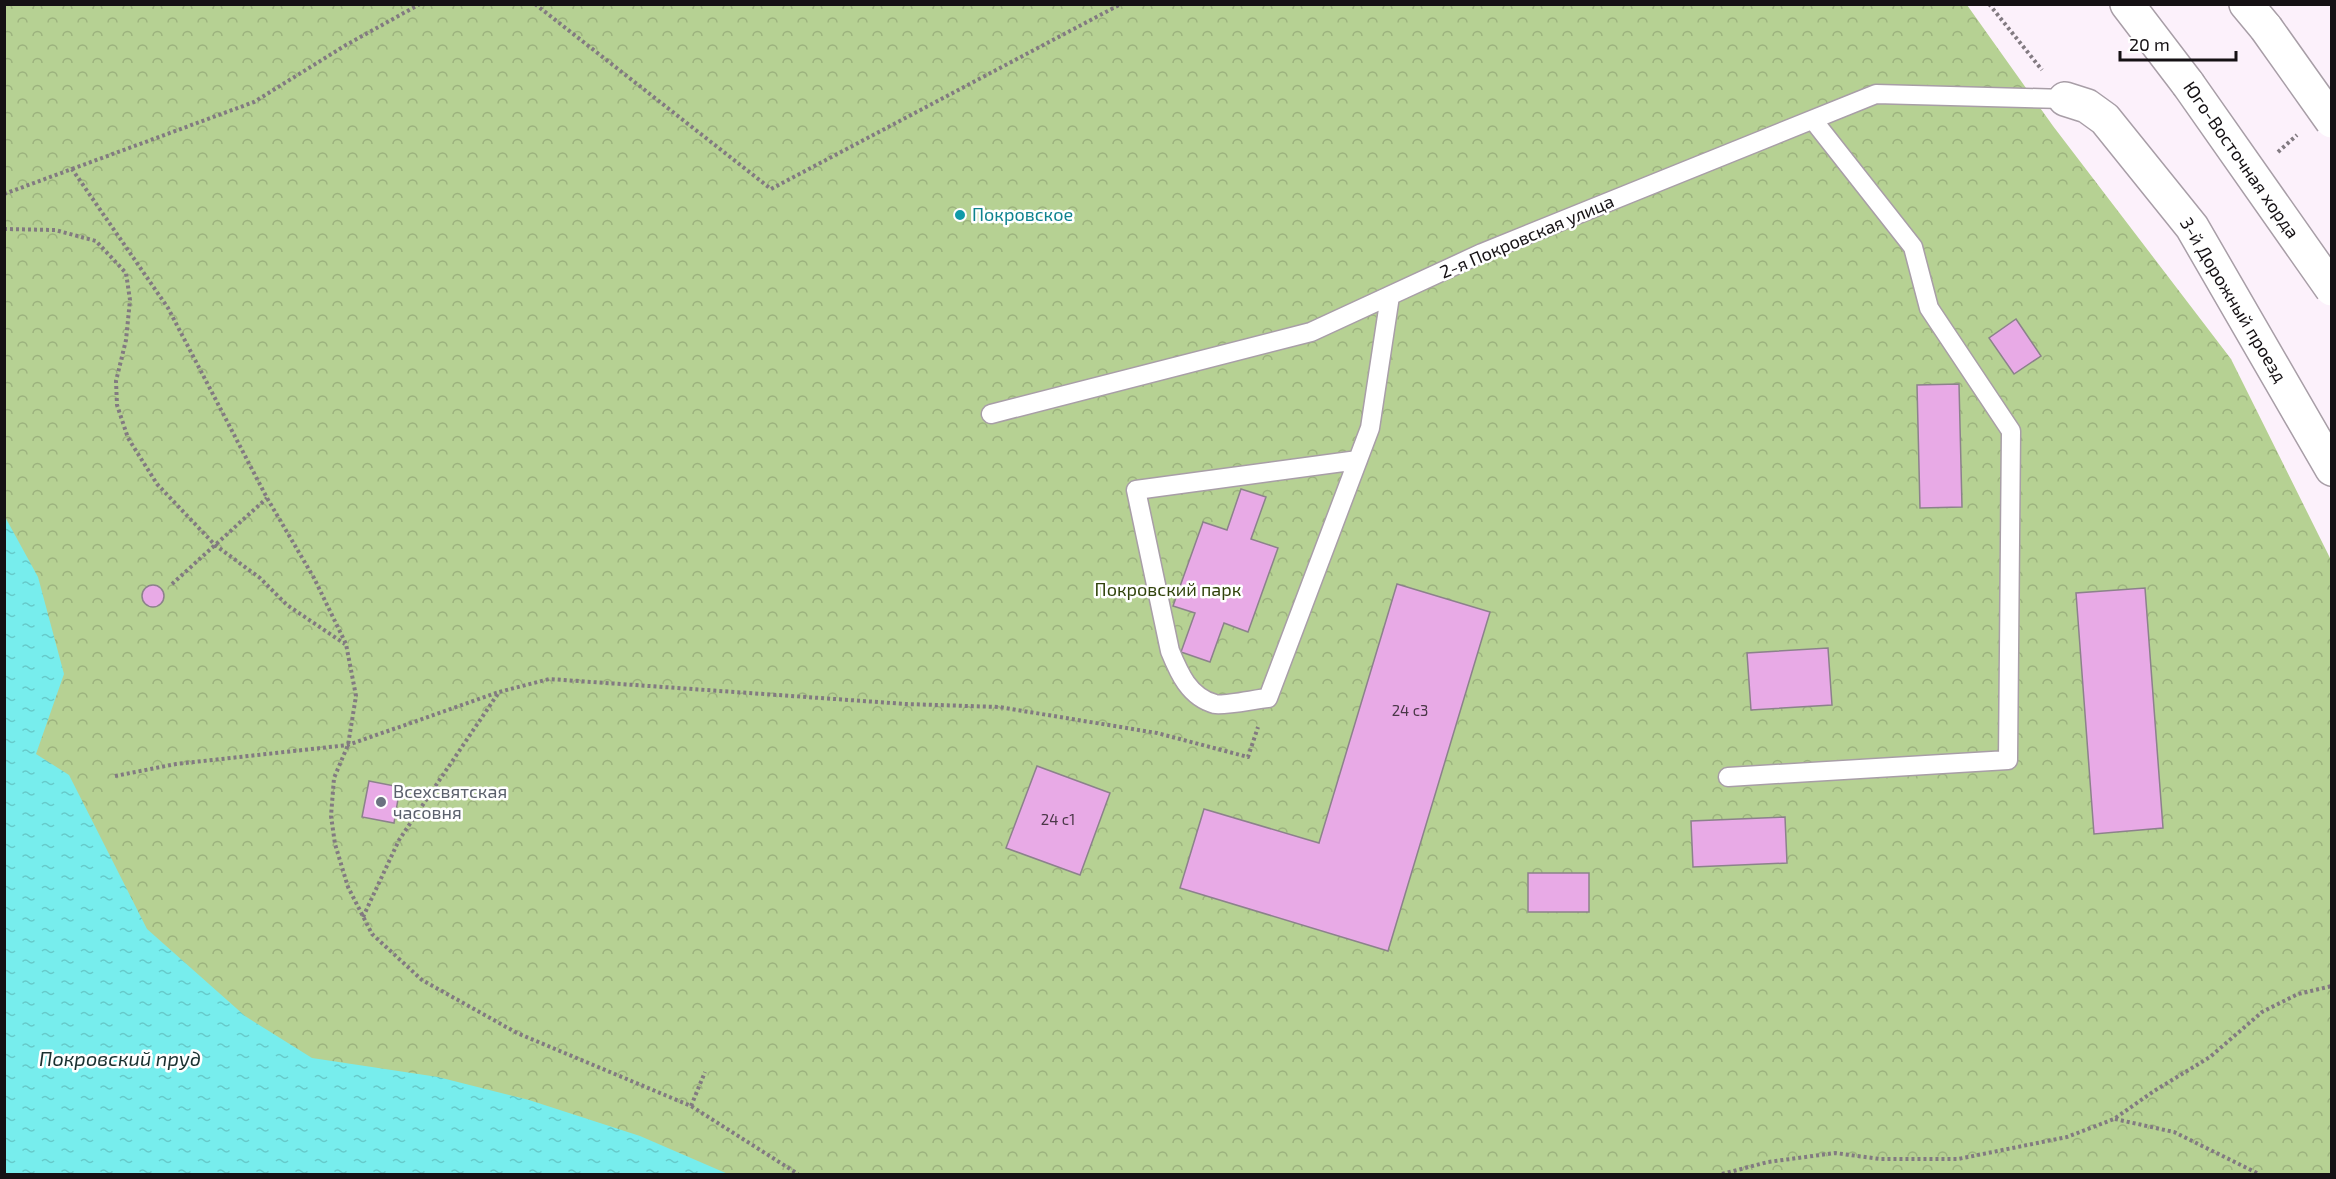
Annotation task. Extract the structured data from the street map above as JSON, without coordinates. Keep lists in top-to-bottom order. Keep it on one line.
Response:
{"streets":{"main road":["Юго-Восточная хорда","3-й Дорожный проезд"],"lane":["2-я Покровская улица"]},"crossings":[["2-я Покровская улица","3-й Дорожный проезд"]],"water":["Покровский пруд"],"parks":["Покровский парк"],"places":["Покровское","Всехсвятская часовня"],"house_numbers":["24 с3","24 с1"],"scale_bar":"20 m"}
